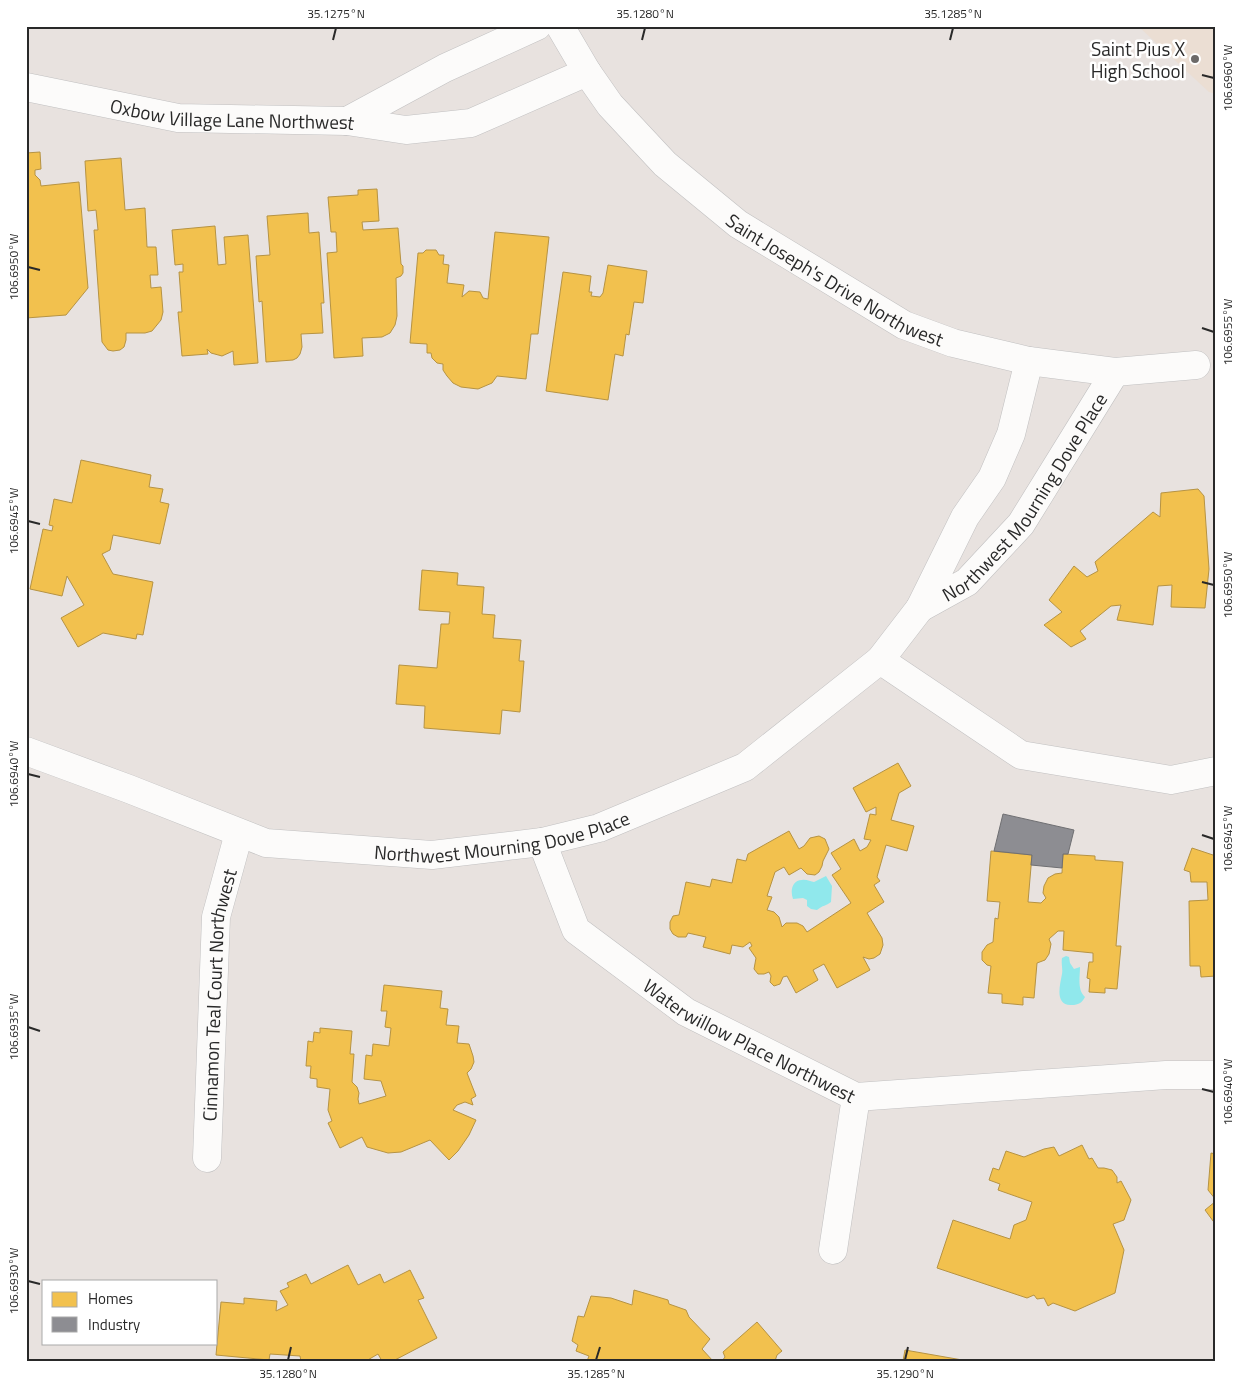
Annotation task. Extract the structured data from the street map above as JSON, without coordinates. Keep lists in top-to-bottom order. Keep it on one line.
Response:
{"streets":{"street":["Oxbow Village Lane Northwest","Saint Joseph's Drive Northwest","Northwest Mourning Dove Place","Cinnamon Teal Court Northwest","Waterwillow Place Northwest"]},"crossings":[["Saint Joseph's Drive Northwest","Northwest Mourning Dove Place"],["Northwest Mourning Dove Place","Cinnamon Teal Court Northwest"],["Northwest Mourning Dove Place","Waterwillow Place Northwest"]],"places":["Saint Pius X High School"],"legend":["Homes","Industry"],"coordinates":["35.1275°N","35.1280°N","35.1285°N","106.6960°W","106.6950°W","106.6955°W","106.6945°W","106.6940°W","106.6935°W","106.6930°W","35.1290°N"]}
